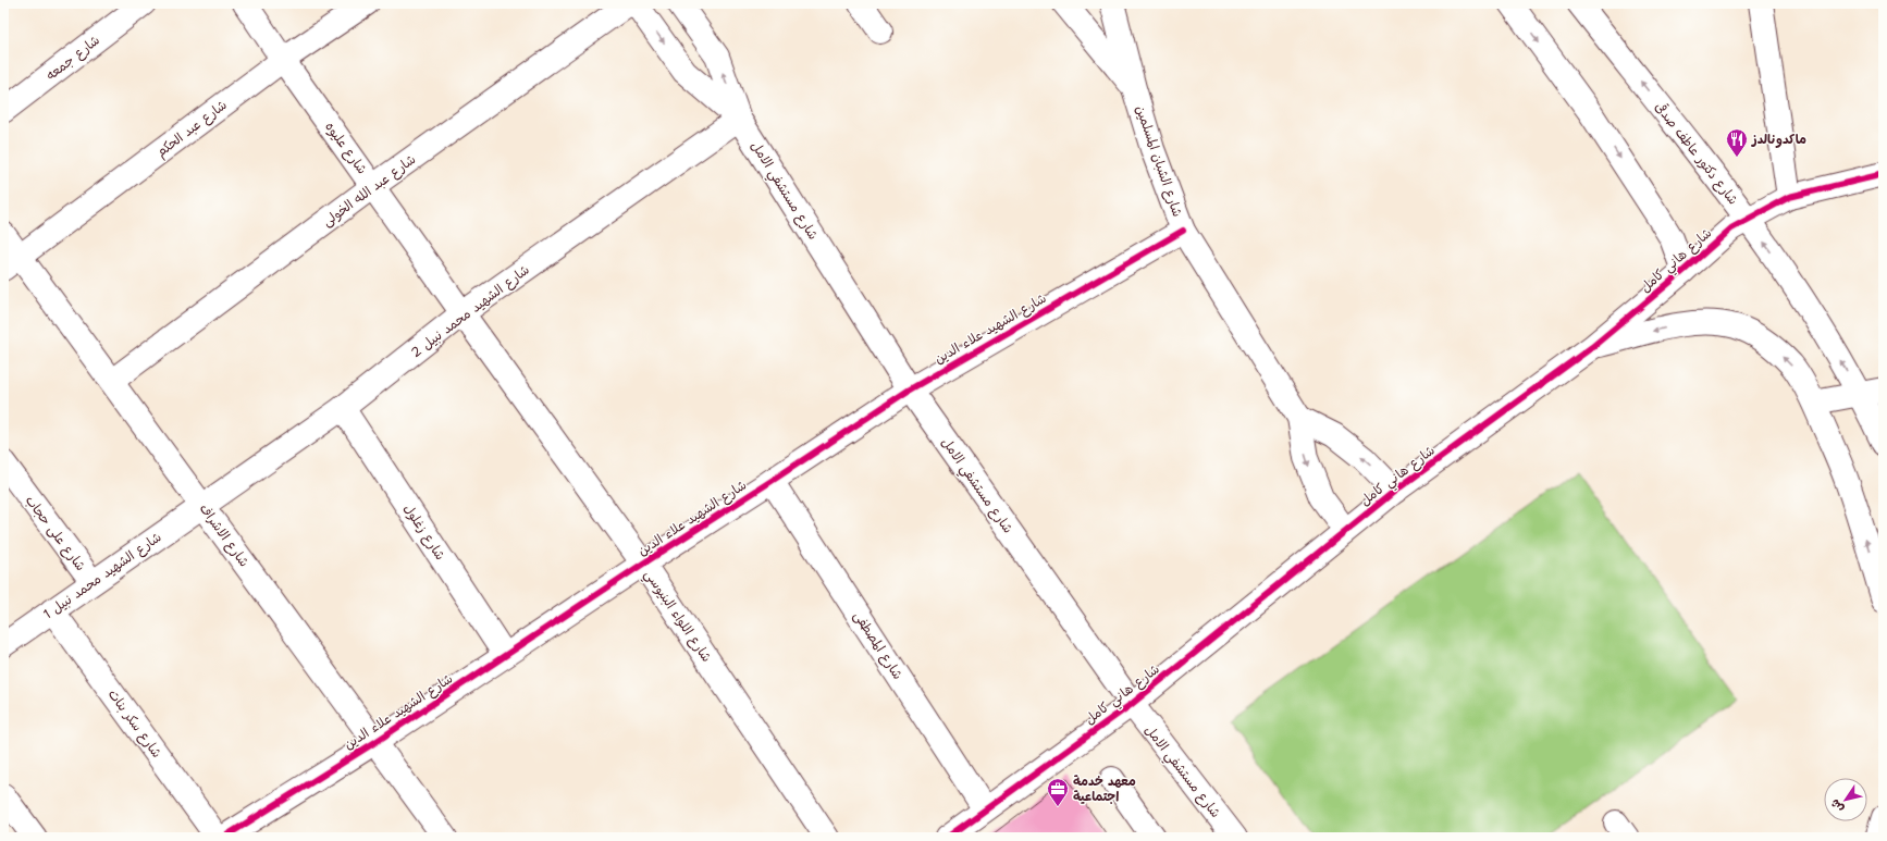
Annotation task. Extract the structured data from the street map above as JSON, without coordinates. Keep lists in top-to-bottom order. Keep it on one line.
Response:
{"streets":{"street":["شارع جمعه","شارع عبد الحكم","شارع عليوه","شارع دكتور عاطف صدقى","شارع الشبان المسلمين","شارع عبد الله الخولى","شارع مستشفي الامل","شارع هاني كامل","شارع الشهيد محمد نبيل 2","شارع الشهيد علاء الدين","شارع زغلول","شارع على حجاب","شارع الاشراف","شارع الشهيد محمد نبيل 1","شارع اللواء البنيوسي","شارع المصطفى","شارع سكر بنات"]},"crossings":[["شارع عبد الحكم","شارع عليوه"],["شارع عبد الحكم","شارع الاشراف"],["شارع عليوه","شارع عبد الله الخولى"],["شارع عليوه","شارع الشهيد محمد نبيل 2"],["شارع عليوه","شارع اللواء البنيوسي"],["شارع دكتور عاطف صدقى","شارع هاني كامل"],["شارع الشبان المسلمين","شارع هاني كامل"],["شارع الشبان المسلمين","شارع الشهيد علاء الدين"],["شارع عبد الله الخولى","شارع الاشراف"],["شارع مستشفي الامل","شارع هاني كامل"],["شارع مستشفي الامل","شارع الشهيد محمد نبيل 2"],["شارع مستشفي الامل","شارع الشهيد علاء الدين"],["شارع هاني كامل","شارع المصطفى"],["شارع الشهيد محمد نبيل 2","شارع زغلول"],["شارع الشهيد محمد نبيل 2","شارع الاشراف"],["شارع الشهيد محمد نبيل 2","شارع الشهيد محمد نبيل 1"],["شارع الشهيد محمد نبيل 2","شارع اللواء البنيوسي"],["شارع الشهيد علاء الدين","شارع زغلول"],["شارع الشهيد علاء الدين","شارع الاشراف"],["شارع الشهيد علاء الدين","شارع اللواء البنيوسي"],["شارع الشهيد علاء الدين","شارع المصطفى"],["شارع على حجاب","شارع الشهيد محمد نبيل 1"],["شارع الاشراف","شارع الشهيد محمد نبيل 1"],["شارع الشهيد محمد نبيل 1","شارع سكر بنات"]],"places":{"restaurant":["ماكدونالدز"],"office":["معهد خدمة اجتماعية"]},"north":"bottom left"}
